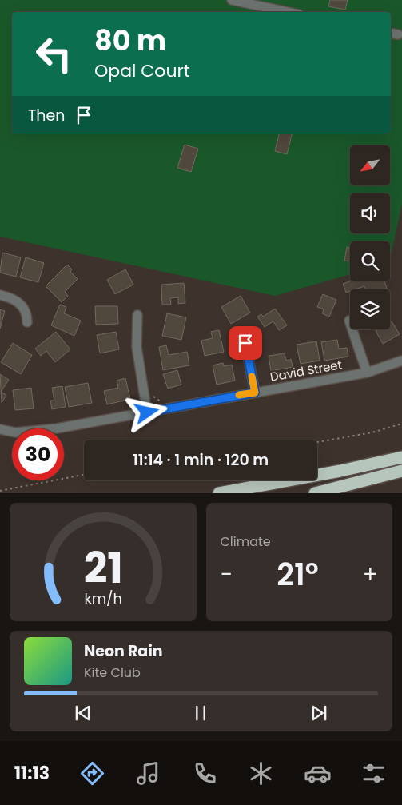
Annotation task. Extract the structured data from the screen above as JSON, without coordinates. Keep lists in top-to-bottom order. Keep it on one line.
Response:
{"streets":{"street":["David Street"]},"north":"bottom left","page":{"turn":["80 m","Opal Court"],"then":"Then","limit":"30","trip":"11:14 · 1 min · 120 m","tile":"Climate","heat":["−","21°","+"],"song":["Neon Rain","Kite Club"],"tabs":"11:13","gauge":["21","km/h"]}}
